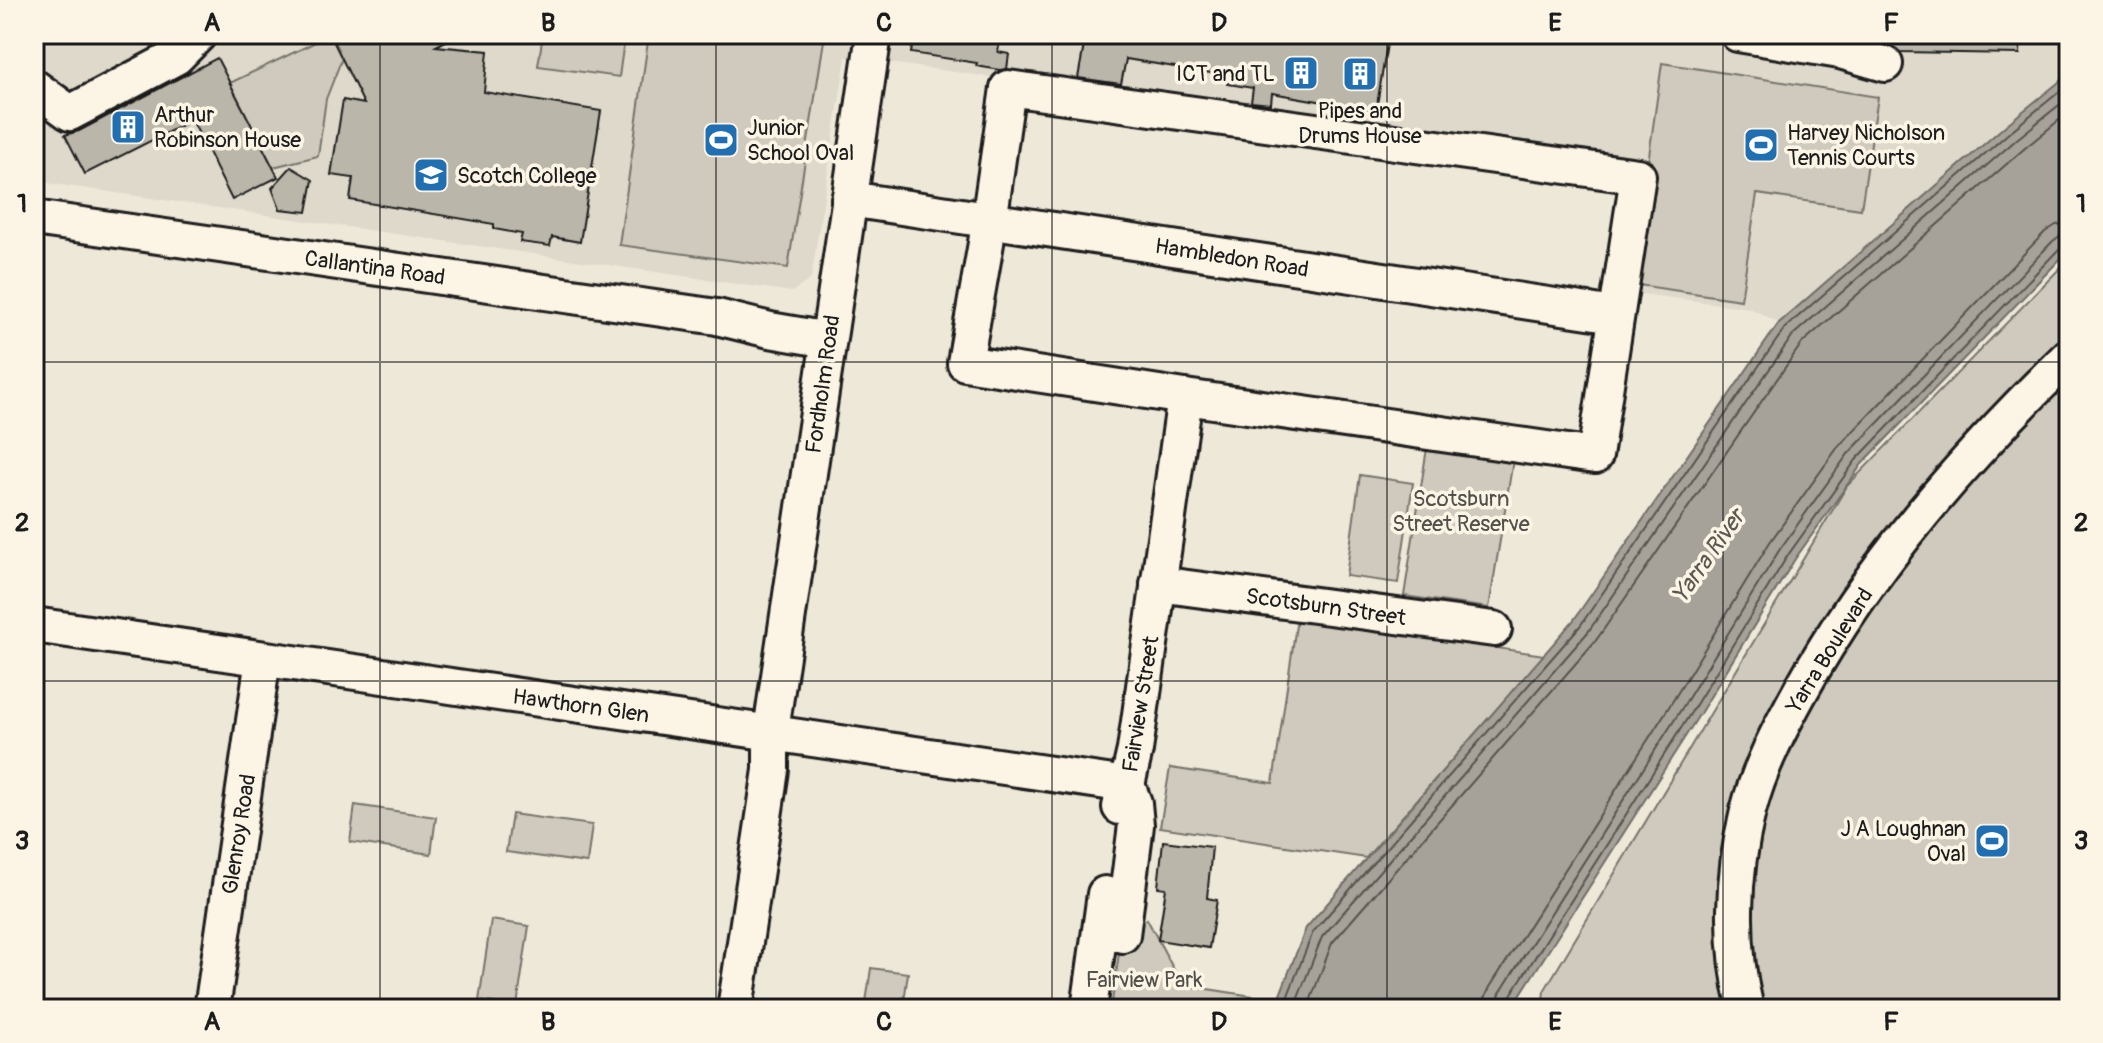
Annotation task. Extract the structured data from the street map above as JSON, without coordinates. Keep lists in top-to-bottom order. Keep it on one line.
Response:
{"streets":{"street":["Hambledon Road","Callantina Road","Fordholm Road","Scotsburn Street","Yarra Boulevard","Fairview Street","Hawthorn Glen","Glenroy Road"]},"crossings":[["Hambledon Road","Fordholm Road"],["Callantina Road","Fordholm Road"],["Fordholm Road","Hawthorn Glen"],["Scotsburn Street","Fairview Street"],["Fairview Street","Hawthorn Glen"],["Hawthorn Glen","Glenroy Road"]],"water":["Yarra River"],"parks":["Scotsburn Street Reserve","Fairview Park"],"places":{"building":["ICT and TL","Pipes and Drums House","Arthur Robinson House"],"sports":["Junior School Oval","Harvey Nicholson Tennis Courts","J A Loughnan Oval"],"school or university":["Scotch College"]},"grid":{"columns":["A","B","C","D","E","F"],"rows":["1","2","3"]}}
